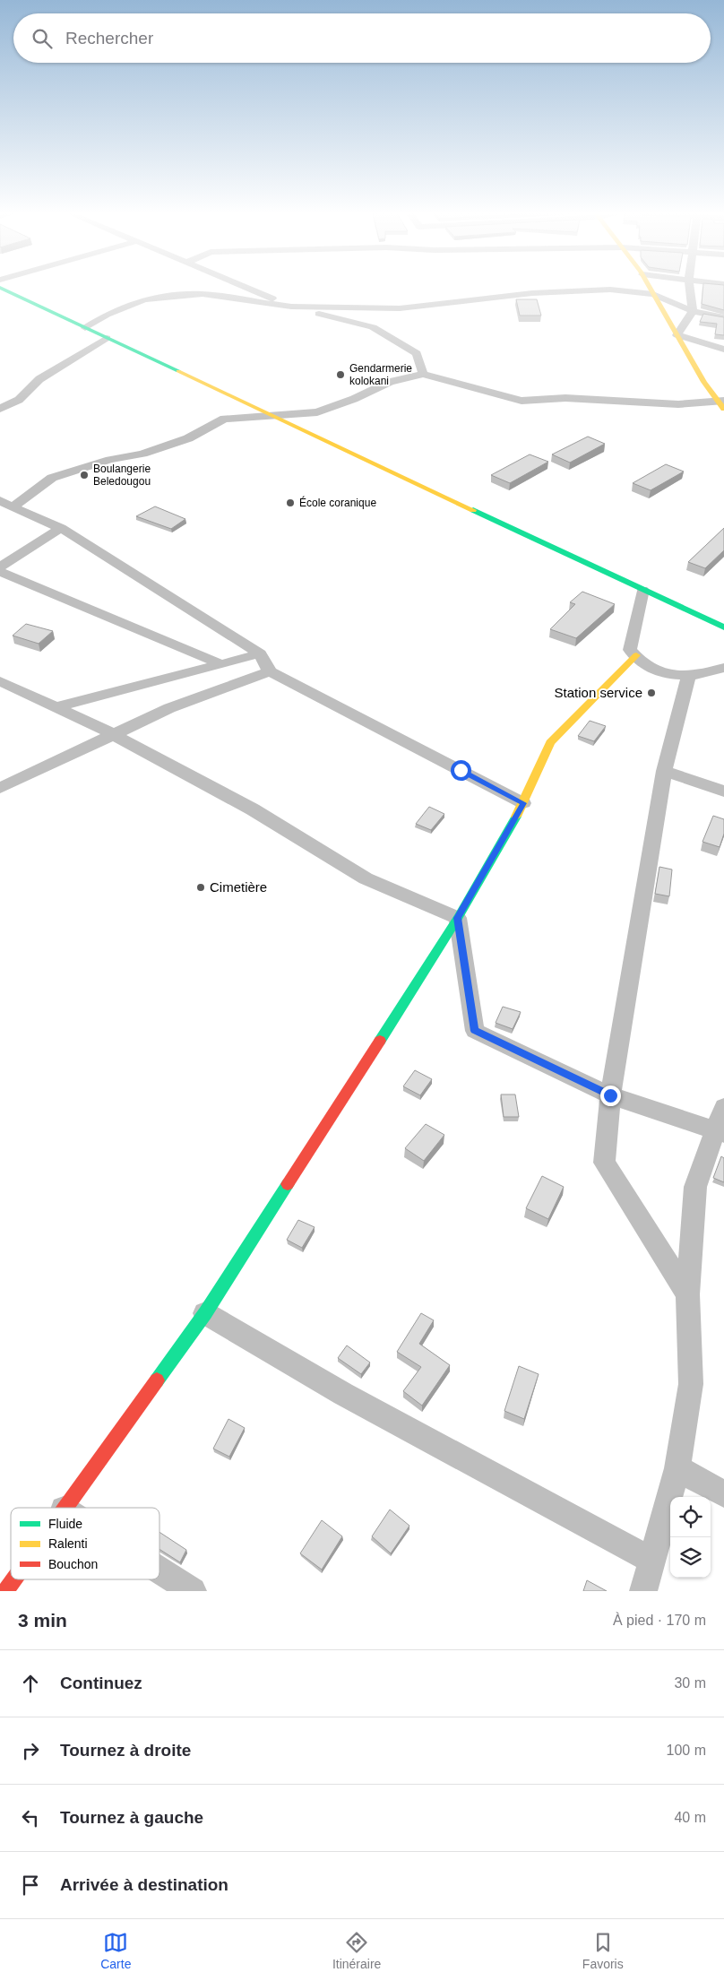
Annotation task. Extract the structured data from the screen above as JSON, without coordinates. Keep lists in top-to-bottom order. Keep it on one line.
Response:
{"places":["Gendarmerie kolokani","Boulangerie Beledougou","École coranique","Station service","Cimetière"],"legend":["Fluide","Ralenti","Bouchon"],"page":{"search":"Rechercher","heading":["3 min","À pied · 170 m"],"list":[["Continuez","30 m"],["Tournez à droite","100 m"],["Tournez à gauche","40 m"],"Arrivée à destination"],"nav":["Carte","Itinéraire","Favoris"]}}
